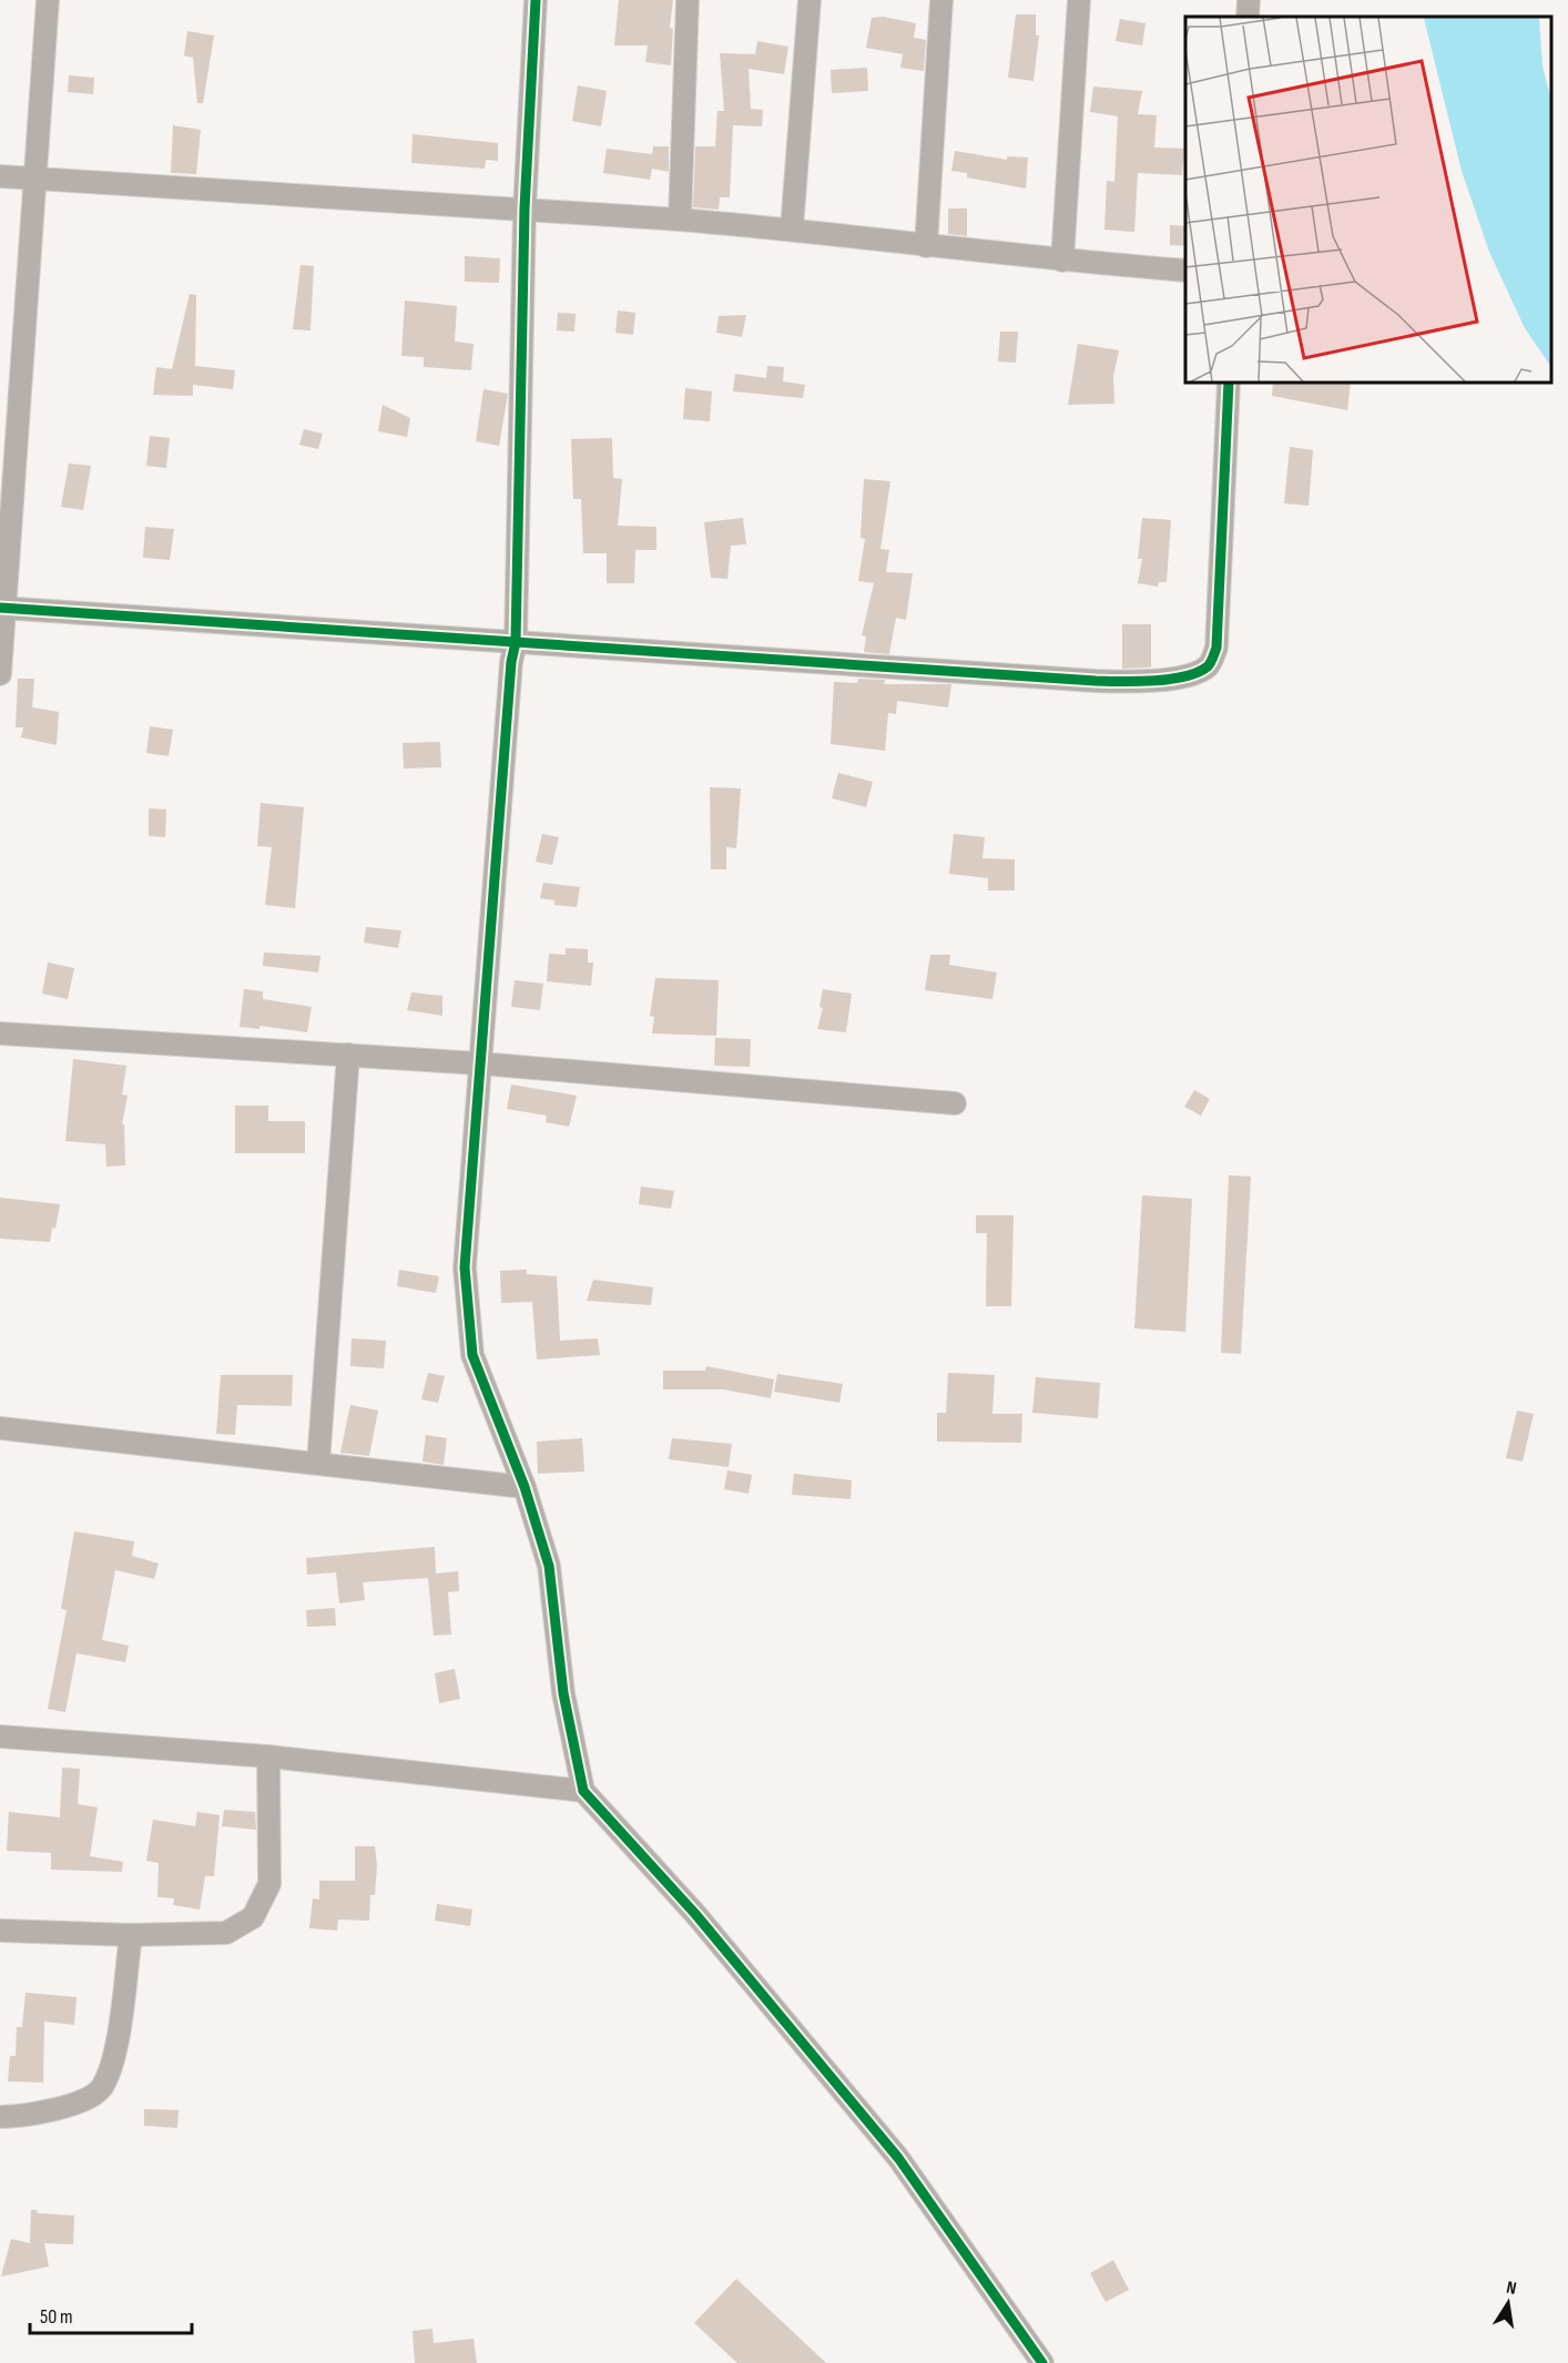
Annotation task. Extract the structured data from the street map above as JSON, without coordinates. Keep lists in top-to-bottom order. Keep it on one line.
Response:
{"scale_bar":"50 m","north":"top"}
